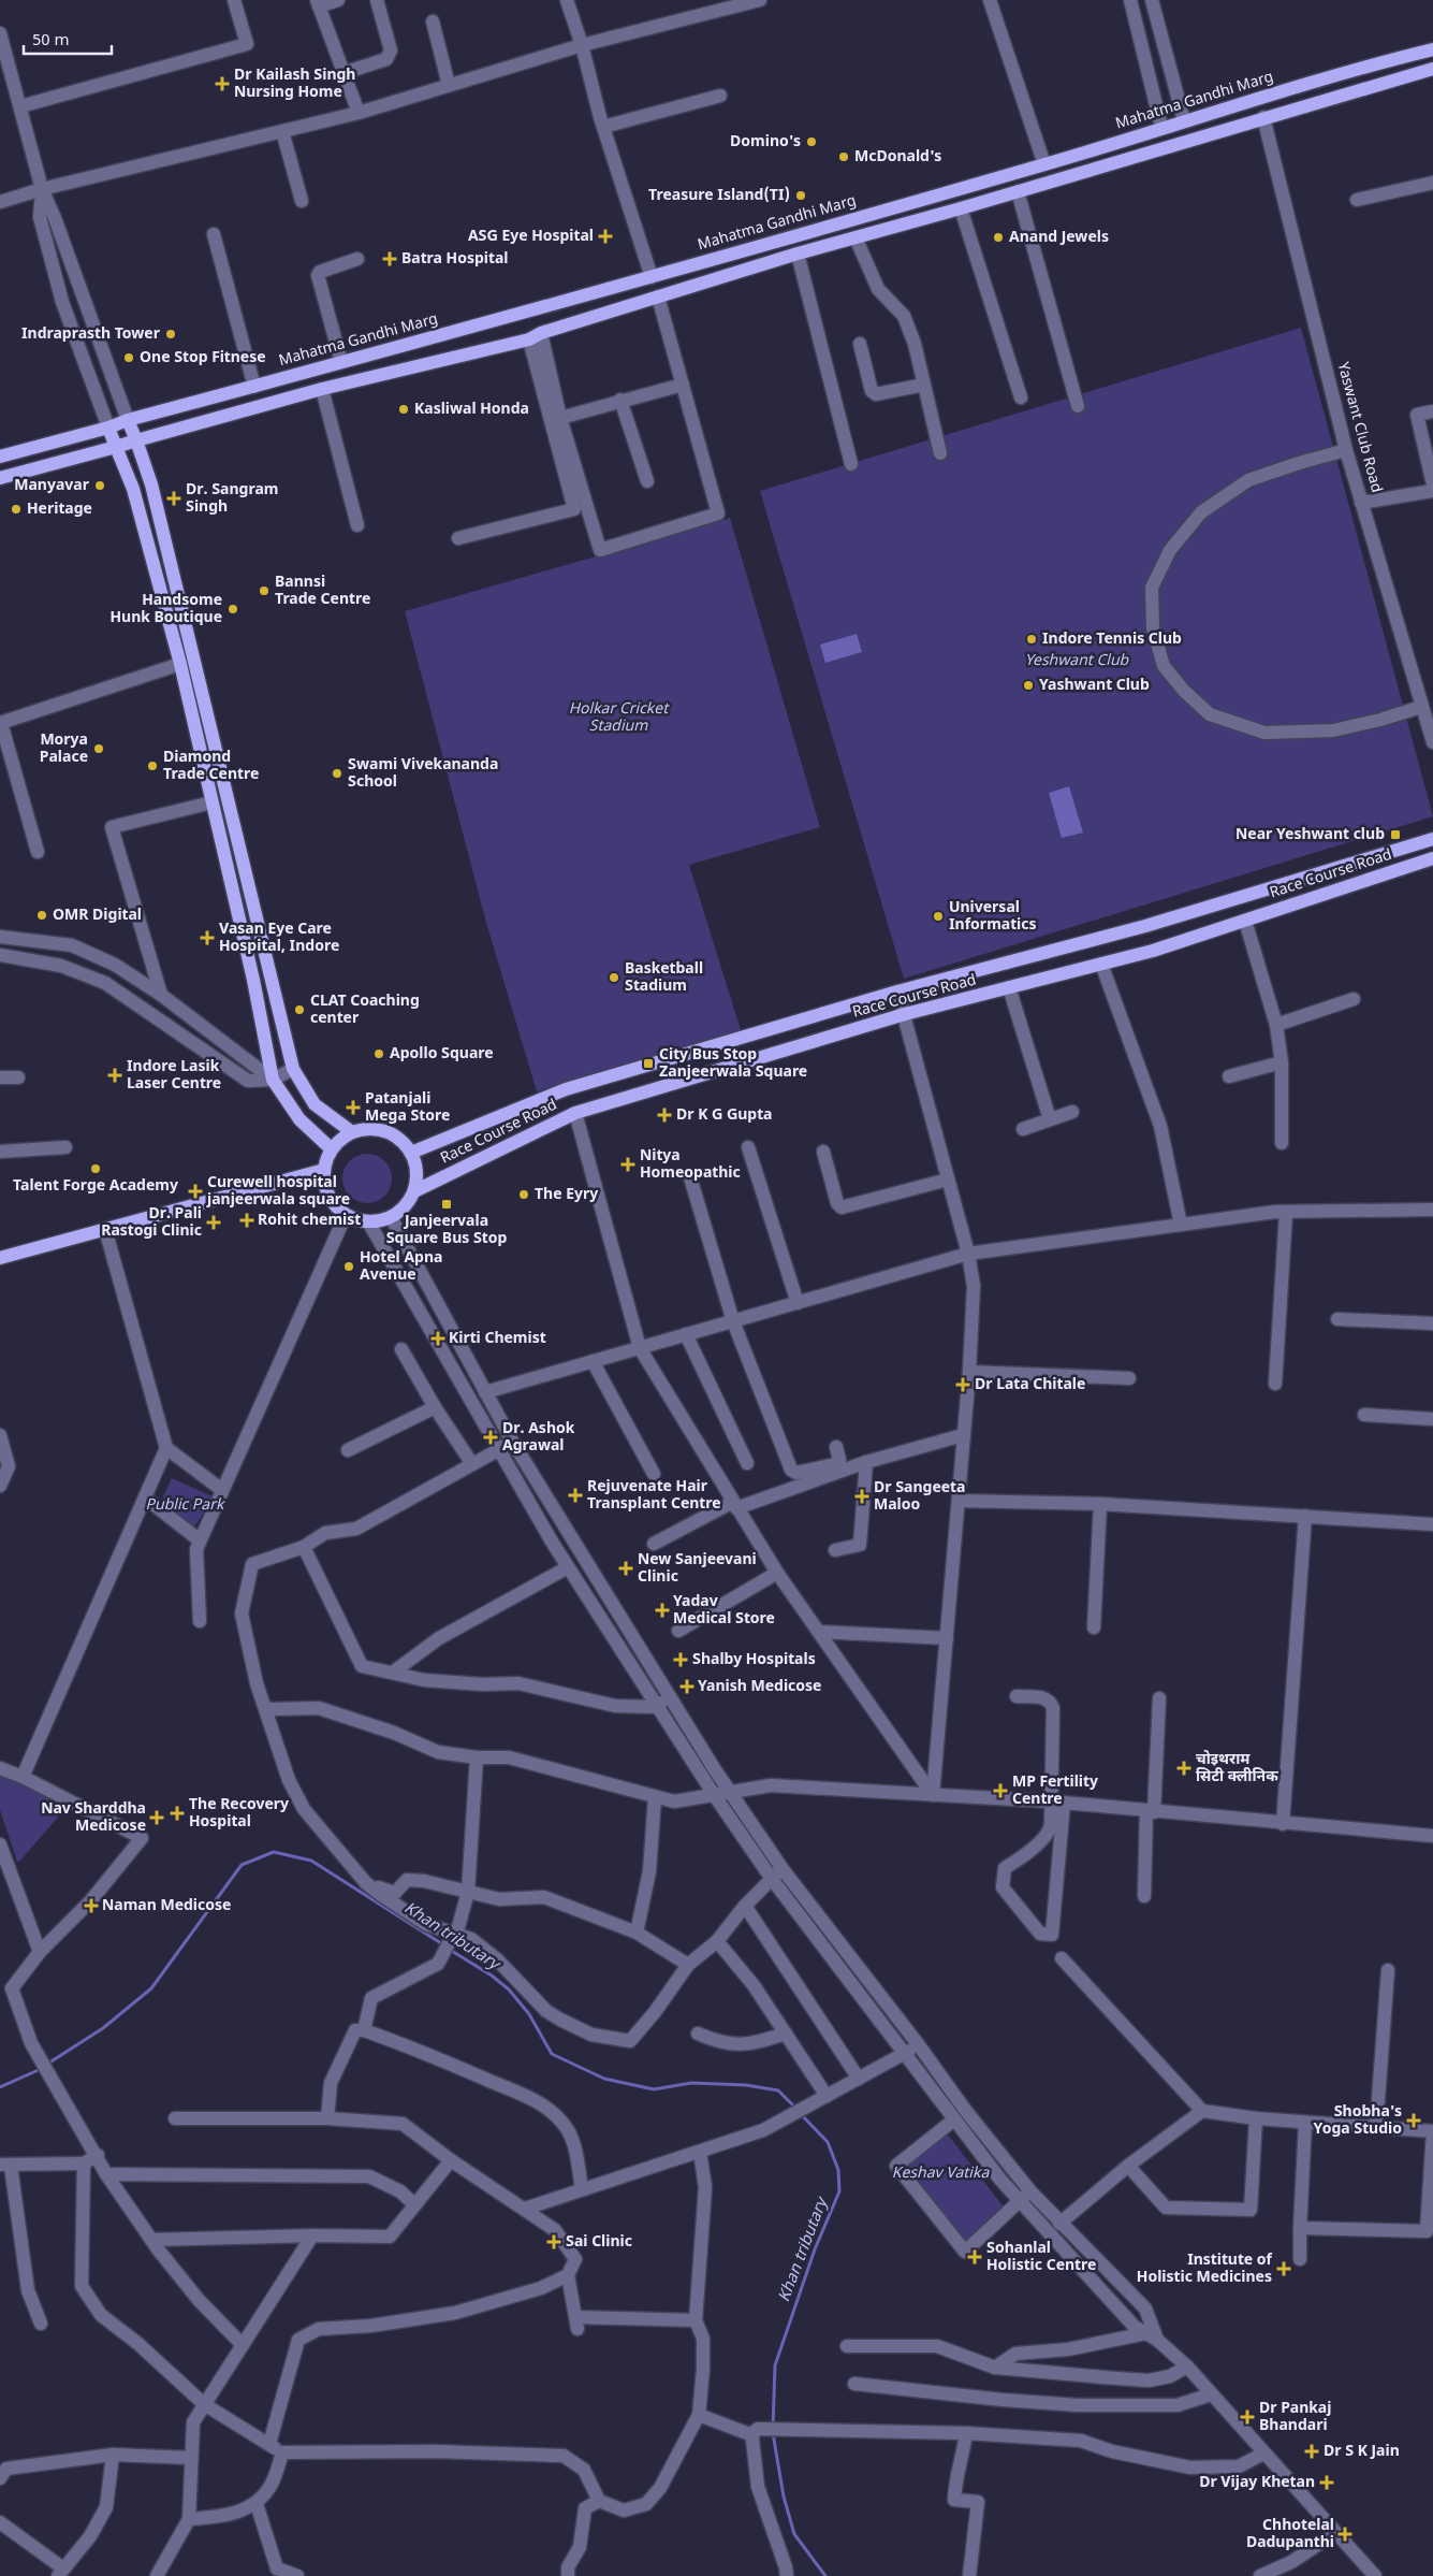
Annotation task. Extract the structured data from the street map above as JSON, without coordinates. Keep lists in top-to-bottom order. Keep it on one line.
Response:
{"streets":{"main road":["Mahatma Gandhi Marg","Race Course Road"],"street":["Yaswant Club Road"]},"water":["Khan tributary"],"parks":["Yeshwant Club","Holkar Cricket Stadium","Public Park","Keshav Vatika"],"places":{"health":["Dr Kailash Singh Nursing Home","ASG Eye Hospital","Batra Hospital","Dr. Sangram Singh","Vasan Eye Care Hospital, Indore","Indore Lasik Laser Centre","Patanjali Mega Store","Dr K G Gupta","Nitya Homeopathic","Curewell hospital janjeerwala square","Rohit chemist","Dr. Pali Rastogi Clinic","Kirti Chemist","Dr Lata Chitale","Dr. Ashok Agrawal","Rejuvenate Hair Transplant Centre","Dr Sangeeta Maloo","New Sanjeevani Clinic","Yadav Medical Store","Shalby Hospitals","Yanish Medicose","चोइथराम सिटी क्लीनिक","MP Fertility Centre","The Recovery Hospital","Nav Sharddha Medicose","Naman Medicose","Shobha's Yoga Studio","Sai Clinic","Sohanlal Holistic Centre","Institute of Holistic Medicines","Dr Pankaj Bhandari","Dr S K Jain","Dr Vijay Khetan","Chhotelal Dadupanthi"],"other":["Domino's","McDonald's","Treasure Island(TI)","Anand Jewels","Indraprasth Tower","One Stop Fitnese","Kasliwal Honda","Manyavar","Heritage","Bannsi Trade Centre","Handsome Hunk Boutique","Indore Tennis Club","Yashwant Club","Morya Palace","Diamond Trade Centre","Swami Vivekananda School","OMR Digital","Universal Informatics","Basketball Stadium","CLAT Coaching center","Apollo Square","Talent Forge Academy","The Eyry","Hotel Apna Avenue"],"transit":["Near Yeshwant club","City Bus Stop Zanjeerwala Square","Janjeervala Square Bus Stop"]},"scale_bar":"50 m"}
